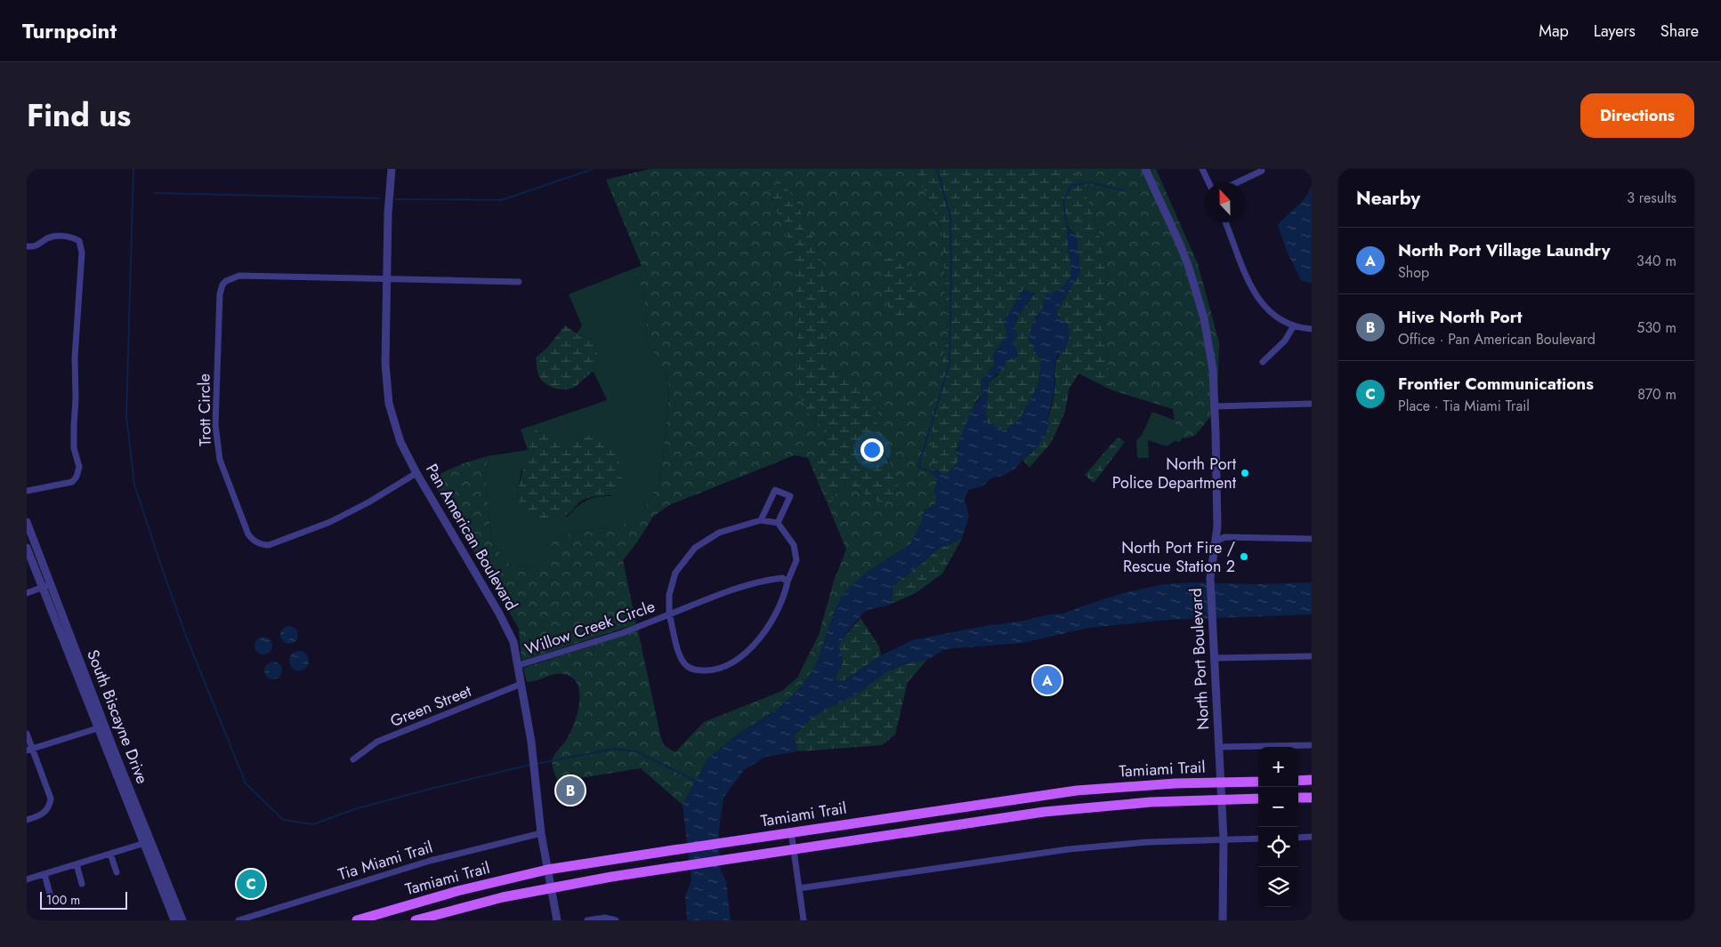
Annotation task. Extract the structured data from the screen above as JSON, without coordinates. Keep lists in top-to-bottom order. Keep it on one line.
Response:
{"streets":{"main road":["Tamiami Trail"],"street":["Trott Circle","Pan American Boulevard","Willow Creek Circle","North Port Boulevard","Green Street","South Biscayne Drive","Tia Miami Trail"]},"crossings":[["Trott Circle","Pan American Boulevard"],["Pan American Boulevard","Willow Creek Circle"],["Pan American Boulevard","Green Street"],["Pan American Boulevard","Tamiami Trail"],["Pan American Boulevard","Tia Miami Trail"],["North Port Boulevard","Tamiami Trail"]],"places":["North Port Police Department","North Port Fire / Rescue Station 2"],"scale_bar":"100 m","north":"top","page":{"header":"Turnpoint","nav":["Map","Layers","Share"],"title":"Find us","buttons":"Directions","heading":["Nearby","3 results"],"list":[{"mark":"A","name":"North Port Village Laundry","note":"Shop","value":"340 m"},{"mark":"B","name":"Hive North Port","note":"Office · Pan American Boulevard","value":"530 m"},{"mark":"C","name":"Frontier Communications","note":"Place · Tia Miami Trail","value":"870 m"}],"pins":["A","B","C"],"map_buttons":["+","−"],"scale":"100 m"}}
